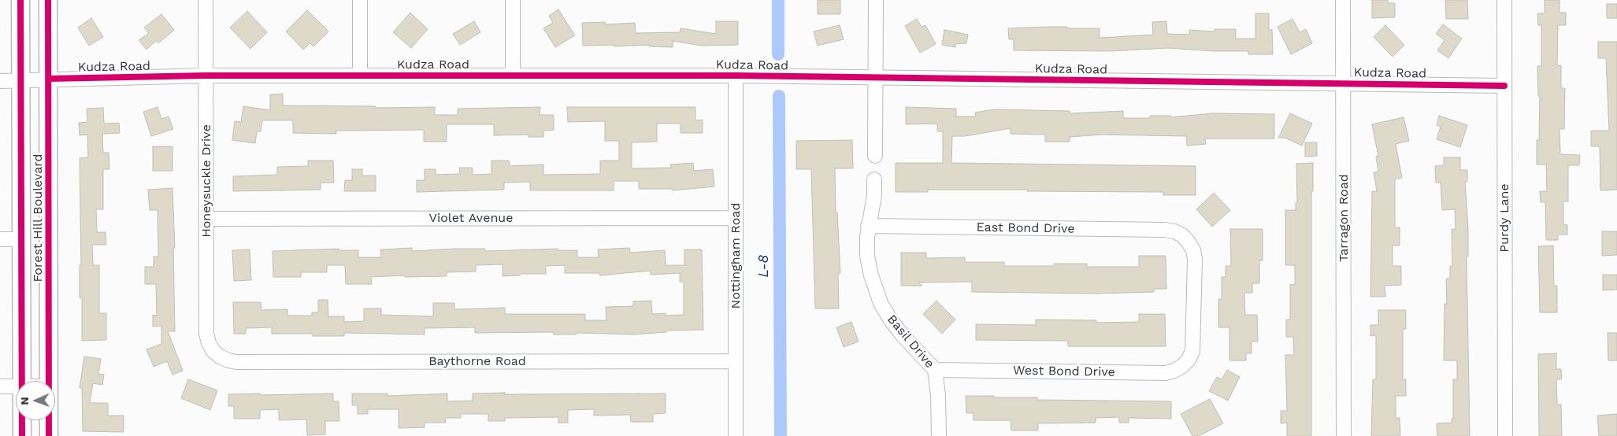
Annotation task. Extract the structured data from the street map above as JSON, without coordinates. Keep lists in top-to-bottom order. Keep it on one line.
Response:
{"streets":{"main road":["Forest Hill Boulevard"],"street":["Kudza Road","Honeysuckle Drive","Violet Avenue","Tarragon Road","Purdy Lane","East Bond Drive","Nottingham Road","Basil Drive","Baythorne Road","West Bond Drive"]},"crossings":[["Kudza Road","Honeysuckle Drive"],["Kudza Road","Forest Hill Boulevard"],["Kudza Road","Tarragon Road"],["Kudza Road","Purdy Lane"],["Kudza Road","Nottingham Road"],["Honeysuckle Drive","Violet Avenue"],["Honeysuckle Drive","Baythorne Road"],["Violet Avenue","Nottingham Road"],["East Bond Drive","Basil Drive"],["East Bond Drive","West Bond Drive"],["Nottingham Road","Baythorne Road"],["Basil Drive","West Bond Drive"]],"water":["L-8"],"north":"left"}
